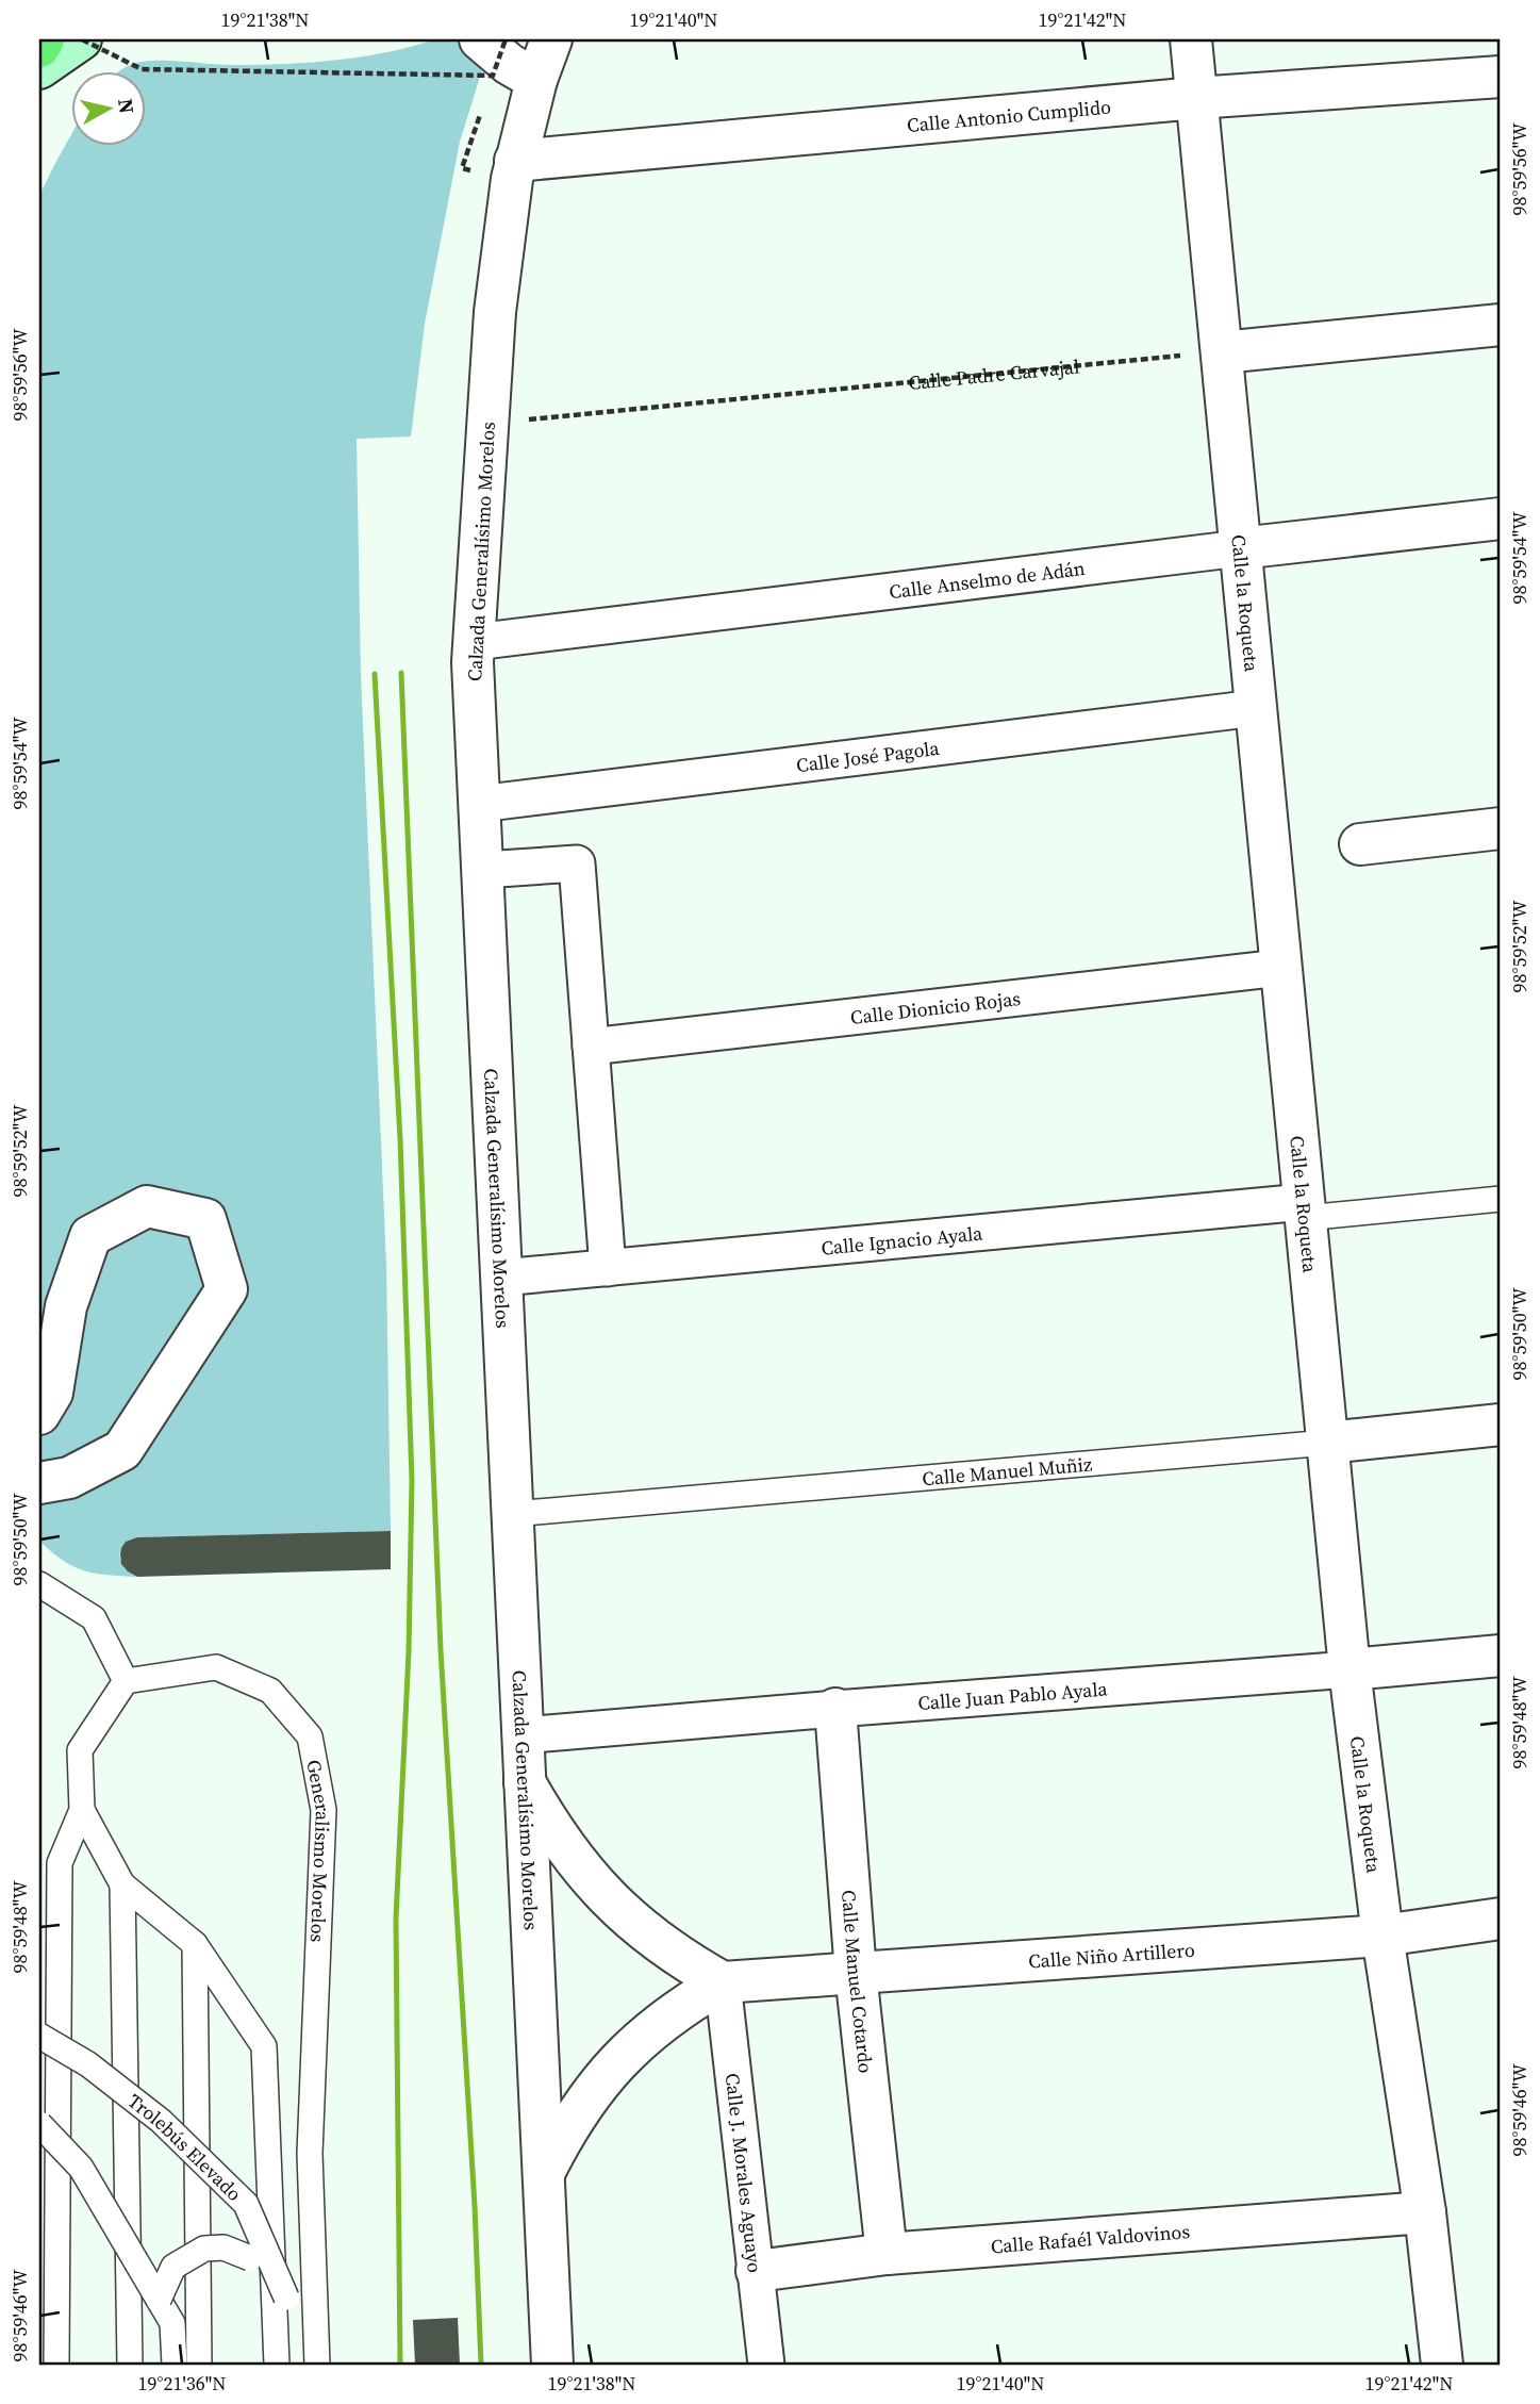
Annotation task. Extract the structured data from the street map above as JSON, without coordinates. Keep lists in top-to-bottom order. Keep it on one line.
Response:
{"streets":{"street":["Calle Antonio Cumplido","Calzada Generalísimo Morelos","Calle Anselmo de Adán","Calle la Roqueta","Calle José Pagola","Calle Dionicio Rojas","Calle Ignacio Ayala","Calle Manuel Muñiz","Calle Juan Pablo Ayala","Calle Niño Artillero","Calle Manuel Cotardo","Calle J. Morales Aguayo","Calle Rafaél Valdovinos"],"lane":["Generalismo Morelos","Trolebús Elevado"],"path":["Calle Padre Carvajal"]},"crossings":[["Calle Antonio Cumplido","Calzada Generalísimo Morelos"],["Calle Antonio Cumplido","Calle la Roqueta"],["Calle Padre Carvajal","Calzada Generalísimo Morelos"],["Calle Padre Carvajal","Calle la Roqueta"],["Calzada Generalísimo Morelos","Calle Anselmo de Adán"],["Calzada Generalísimo Morelos","Calle José Pagola"],["Calzada Generalísimo Morelos","Calle Ignacio Ayala"],["Calzada Generalísimo Morelos","Calle Manuel Muñiz"],["Calzada Generalísimo Morelos","Calle Juan Pablo Ayala"],["Calzada Generalísimo Morelos","Calle Niño Artillero"],["Calle Anselmo de Adán","Calle la Roqueta"],["Calle la Roqueta","Calle José Pagola"],["Calle la Roqueta","Calle Dionicio Rojas"],["Calle la Roqueta","Calle Ignacio Ayala"],["Calle la Roqueta","Calle Manuel Muñiz"],["Calle la Roqueta","Calle Juan Pablo Ayala"],["Calle la Roqueta","Calle Niño Artillero"],["Calle la Roqueta","Calle Rafaél Valdovinos"],["Calle Juan Pablo Ayala","Calle Manuel Cotardo"],["Calle Niño Artillero","Calle Manuel Cotardo"],["Calle Niño Artillero","Calle J. Morales Aguayo"],["Calle Manuel Cotardo","Calle Rafaél Valdovinos"],["Calle J. Morales Aguayo","Calle Rafaél Valdovinos"]],"north":"right","coordinates":["19°21'38\"N","19°21'40\"N","19°21'42\"N","98°59'56\"W","98°59'54\"W","98°59'52\"W","98°59'50\"W","98°59'48\"W","98°59'46\"W","19°21'36\"N"]}
